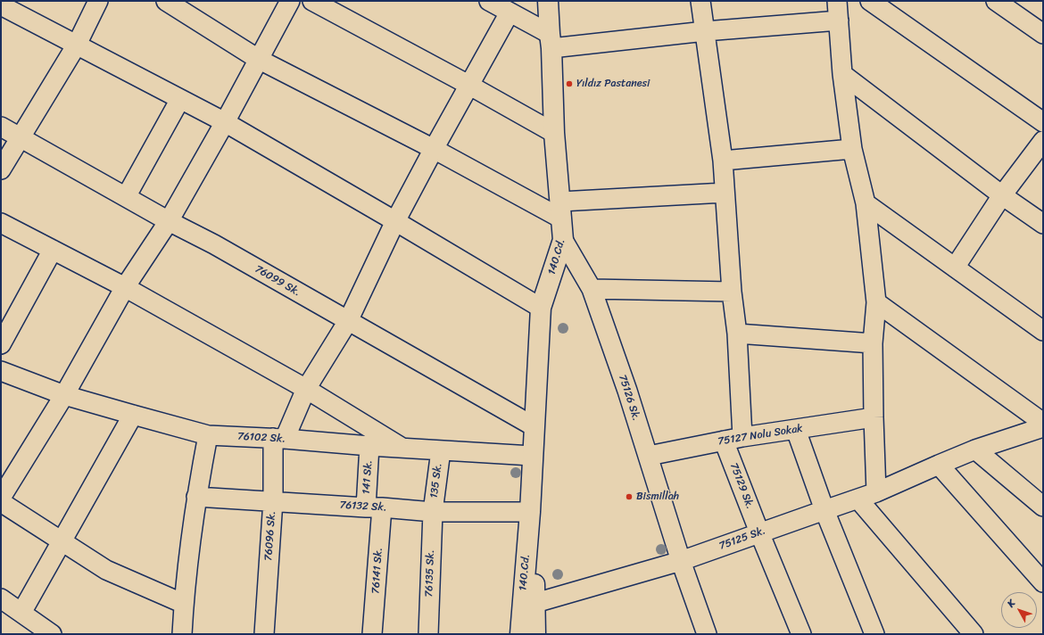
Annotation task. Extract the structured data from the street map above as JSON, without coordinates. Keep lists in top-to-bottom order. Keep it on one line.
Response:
{"streets":{"street":["140.Cd.","76099 Sk.","75126 Sk.","75127 Nolu Sokak","76102 Sk.","141 Sk.","135 Sk.","75129 Sk.","76132 Sk.","76096 Sk.","75125 Sk.","76141 Sk.","76135 Sk."]},"crossings":[["140.Cd.","76099 Sk."],["140.Cd.","75126 Sk."],["140.Cd.","76102 Sk."],["140.Cd.","76132 Sk."],["140.Cd.","75125 Sk."],["75126 Sk.","75127 Nolu Sokak"],["75126 Sk.","75125 Sk."],["75127 Nolu Sokak","75129 Sk."],["76102 Sk.","141 Sk."],["76102 Sk.","135 Sk."],["76102 Sk.","76096 Sk."],["141 Sk.","76132 Sk."],["141 Sk.","76141 Sk."],["135 Sk.","76132 Sk."],["135 Sk.","76135 Sk."],["75129 Sk.","75125 Sk."],["76132 Sk.","76096 Sk."],["76132 Sk.","76141 Sk."],["76132 Sk.","76135 Sk."]],"places":["Yıldız Pastanesi","Bismillah"],"north":"top left"}
